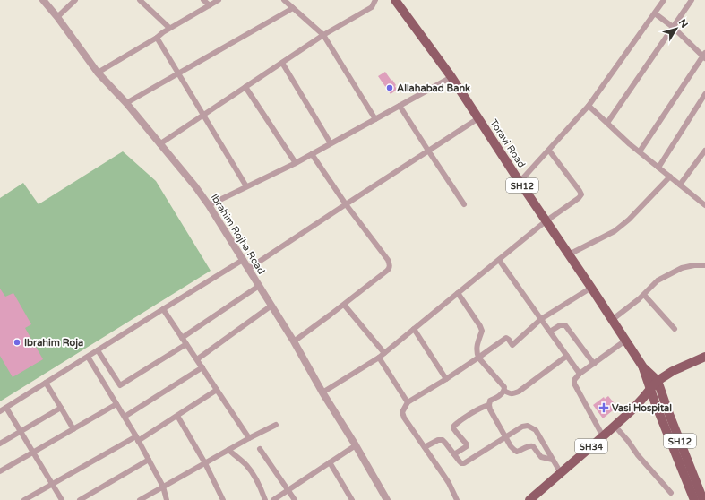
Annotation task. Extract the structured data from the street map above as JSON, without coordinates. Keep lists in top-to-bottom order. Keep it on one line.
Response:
{"streets":{"main road":["Toravi Road","SH12","SH34"],"street":["Ibrahim Rojha Road"]},"crossings":[["Toravi Road","SH12"],["SH12","SH34"]],"places":{"other":["Allahabad Bank","Ibrahim Roja"],"health":["Vasi Hospital"]},"north":"top right"}
